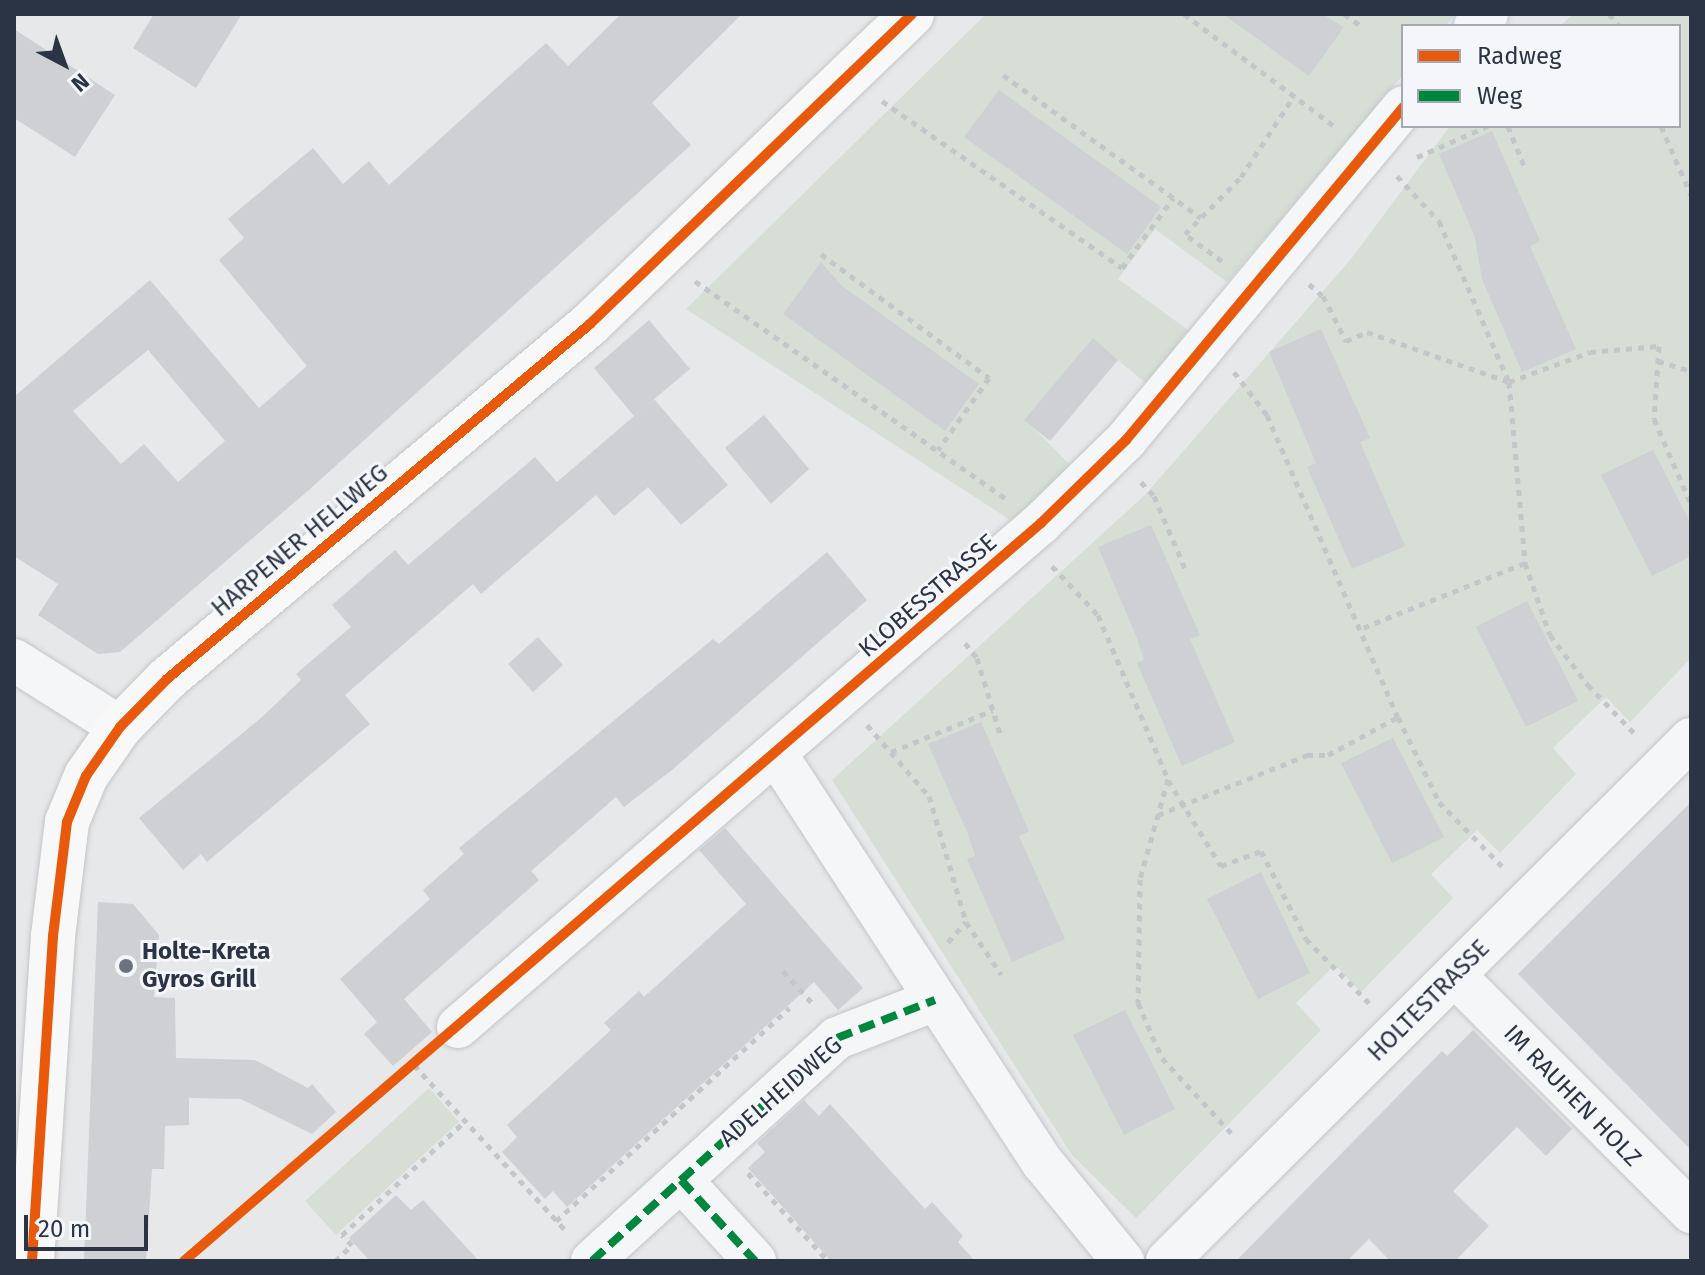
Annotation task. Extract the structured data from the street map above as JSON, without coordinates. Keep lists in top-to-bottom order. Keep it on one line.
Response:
{"streets":{"street":["HARPENER HELLWEG","KLOBESSTRASSE","HOLTESTRASSE","ADELHEIDWEG","IM RAUHEN HOLZ"]},"crossings":[["HOLTESTRASSE","IM RAUHEN HOLZ"]],"places":["Holte-Kreta Gyros Grill"],"legend":["Radweg","Weg"],"scale_bar":"20 m","north":"bottom right"}
